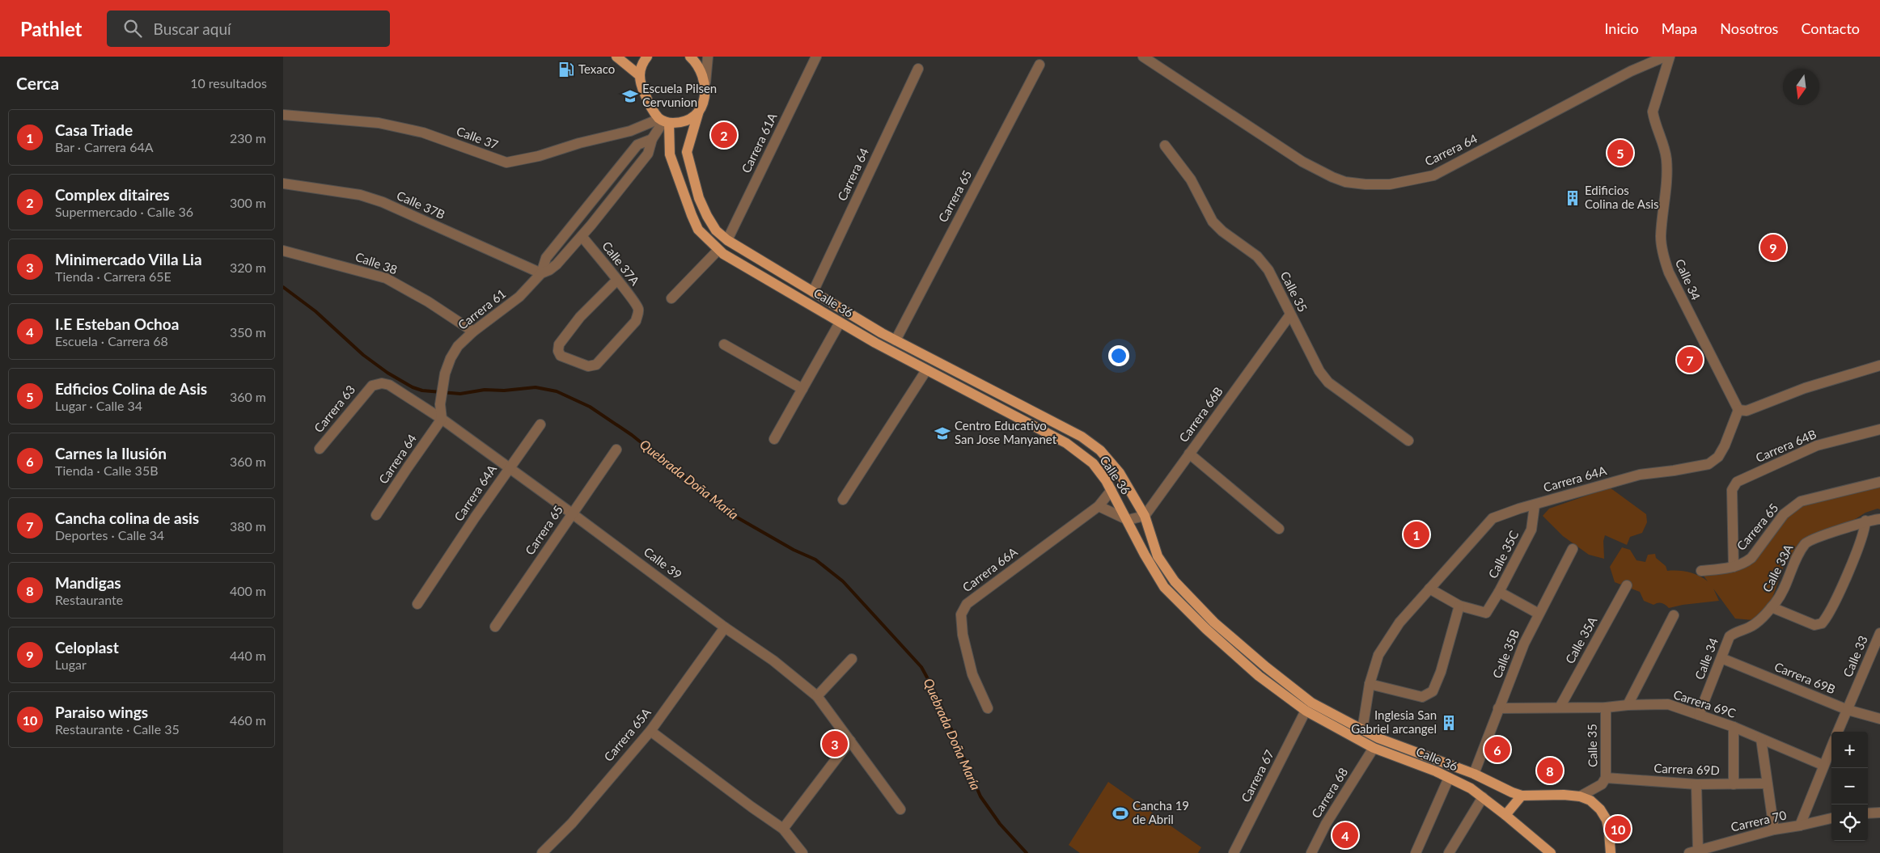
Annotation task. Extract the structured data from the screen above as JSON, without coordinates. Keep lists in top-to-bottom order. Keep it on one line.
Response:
{"streets":{"main road":["Calle 36"],"street":["Calle 37","Carrera 61A","Carrera 64","Carrera 65","Calle 37B","Calle 38","Calle 37A","Calle 34","Calle 35","Carrera 61","Carrera 63","Carrera 66B","Carrera 64B","Carrera 64A","Calle 35C","Calle 39","Calle 33A","Carrera 66A","Calle 35A","Calle 35B","Calle 33","Carrera 69B","Carrera 69C","Carrera 65A","Carrera 69D","Carrera 67","Carrera 68","Carrera 70"]},"crossings":[["Calle 37","Calle 36"],["Calle 37","Carrera 61"],["Carrera 61A","Calle 36"],["Carrera 64","Calle 36"],["Carrera 64","Carrera 61"],["Carrera 64","Calle 39"],["Carrera 65","Calle 36"],["Carrera 65","Carrera 64B"],["Carrera 65","Calle 39"],["Calle 37B","Carrera 61"],["Calle 38","Carrera 61"],["Calle 37A","Carrera 61"],["Calle 34","Carrera 64A"],["Calle 34","Calle 33A"],["Calle 34","Carrera 69B"],["Calle 34","Carrera 69C"],["Calle 35","Carrera 66B"],["Calle 35","Carrera 69C"],["Calle 35","Carrera 69D"],["Calle 36","Carrera 61"],["Calle 36","Carrera 66B"],["Calle 36","Carrera 64A"],["Calle 36","Carrera 66A"],["Calle 36","Calle 35B"],["Calle 36","Carrera 67"],["Calle 36","Carrera 68"],["Carrera 61","Calle 39"],["Carrera 63","Calle 39"],["Carrera 64A","Calle 35C"],["Carrera 64A","Calle 39"],["Calle 39","Carrera 65A"],["Calle 35A","Carrera 69C"],["Calle 35B","Carrera 69C"],["Calle 33","Carrera 69B"]],"water":["Quebrada Doña María"],"places":{"fuel station":["Texaco"],"school or university":["Escuela Pilsen Cervunion","Centro Educativo San Jose Manyanet"],"building":["Edificios Colina de Asis","Inglesia San Gabriel arcangel"],"sports":["Cancha 19 de Abril"]},"north":"bottom","page":{"header":"Pathlet","search":"Buscar aquí","nav":["Inicio","Mapa","Nosotros","Contacto"],"heading":["Cerca","10 resultados"],"list":[{"mark":"1","name":"Casa Triade","note":"Bar · Carrera 64A","value":"230 m"},{"mark":"2","name":"Complex ditaires","note":"Supermercado · Calle 36","value":"300 m"},{"mark":"3","name":"Minimercado Villa Lia","note":"Tienda · Carrera 65E","value":"320 m"},{"mark":"4","name":"I.E Esteban Ochoa","note":"Escuela · Carrera 68","value":"350 m"},{"mark":"5","name":"Edficios Colina de Asis","note":"Lugar · Calle 34","value":"360 m"},{"mark":"6","name":"Carnes la Ilusión","note":"Tienda · Calle 35B","value":"360 m"},{"mark":"7","name":"Cancha colina de asis","note":"Deportes · Calle 34","value":"380 m"},{"mark":"8","name":"Mandigas","note":"Restaurante","value":"400 m"},{"mark":"9","name":"Celoplast","note":"Lugar","value":"440 m"},{"mark":"10","name":"Paraiso wings","note":"Restaurante · Calle 35","value":"460 m"}],"pins":["2","5","9","7","1","3","6","8","10","4"],"map_buttons":["+","−"]}}
